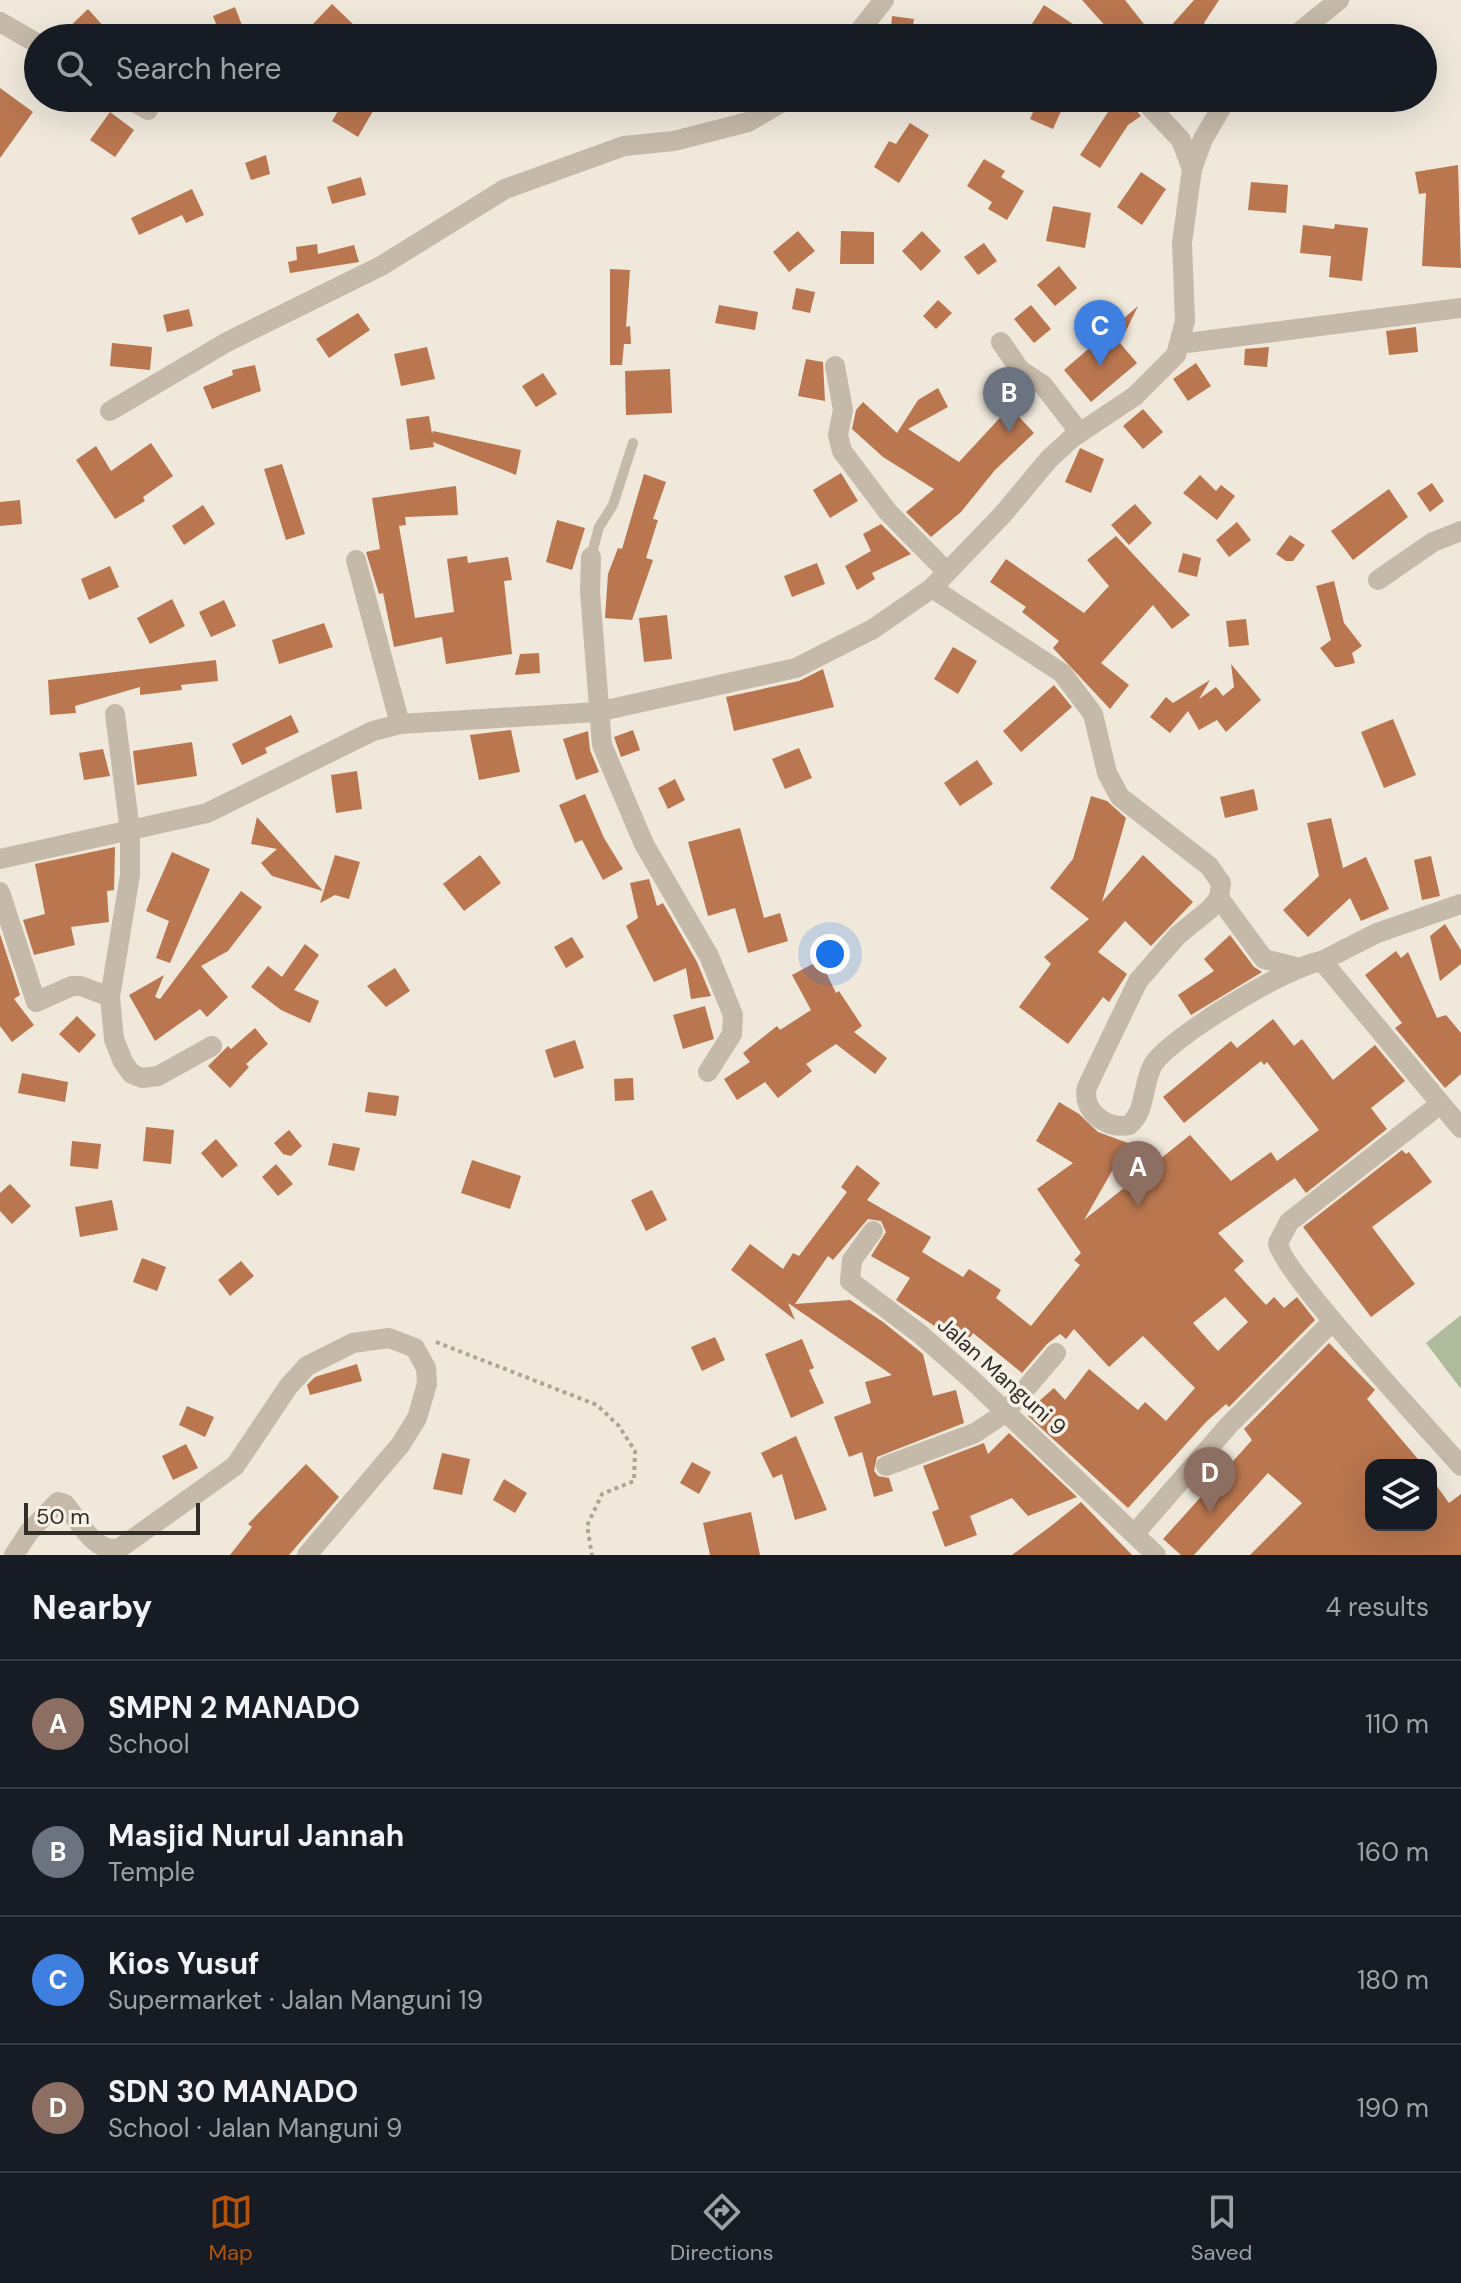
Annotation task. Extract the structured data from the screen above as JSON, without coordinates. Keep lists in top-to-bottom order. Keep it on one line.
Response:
{"streets":{"street":["Jalan Manguni 9"]},"scale_bar":"50 m","page":{"search":"Search here","pins":["C","B","A","D"],"scale":"50 m","heading":["Nearby","4 results"],"list":[{"mark":"A","name":"SMPN 2 MANADO","note":"School","value":"110 m"},{"mark":"B","name":"Masjid Nurul Jannah","note":"Temple","value":"160 m"},{"mark":"C","name":"Kios Yusuf","note":"Supermarket · Jalan Manguni 19","value":"180 m"},{"mark":"D","name":"SDN 30 MANADO","note":"School · Jalan Manguni 9","value":"190 m"}],"nav":["Map","Directions","Saved"]}}
